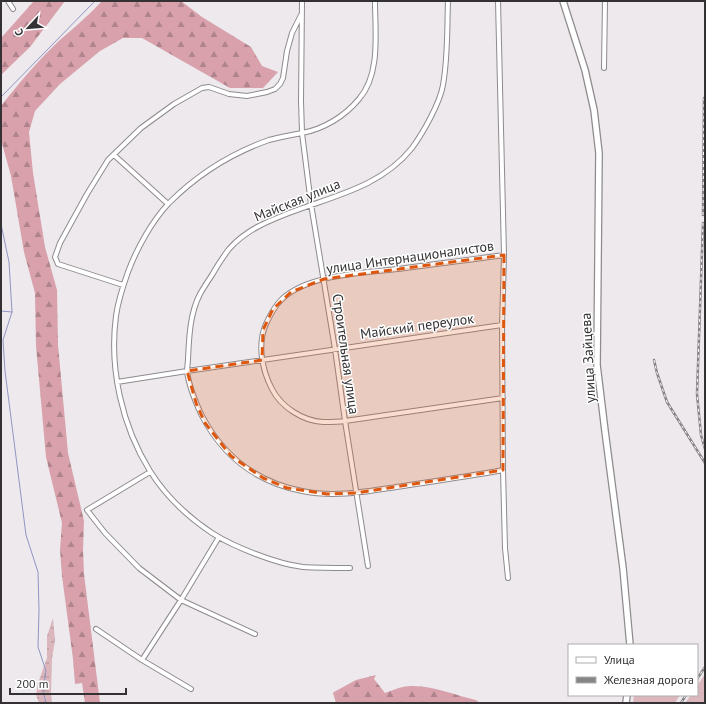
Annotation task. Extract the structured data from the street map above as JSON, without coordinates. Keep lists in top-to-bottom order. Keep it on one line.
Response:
{"streets":{"street":["Майская улица","улица Интернационалистов","Майский переулок","Строительная улица","улица Зайцева"]},"crossings":[["Майская улица","Майский переулок"],["Майская улица","Строительная улица"],["улица Интернационалистов","Майский переулок"],["улица Интернационалистов","Строительная улица"],["Майский переулок","Строительная улица"]],"legend":["Улица","Железная дорога"],"scale_bar":"200 m","north":"bottom left"}
